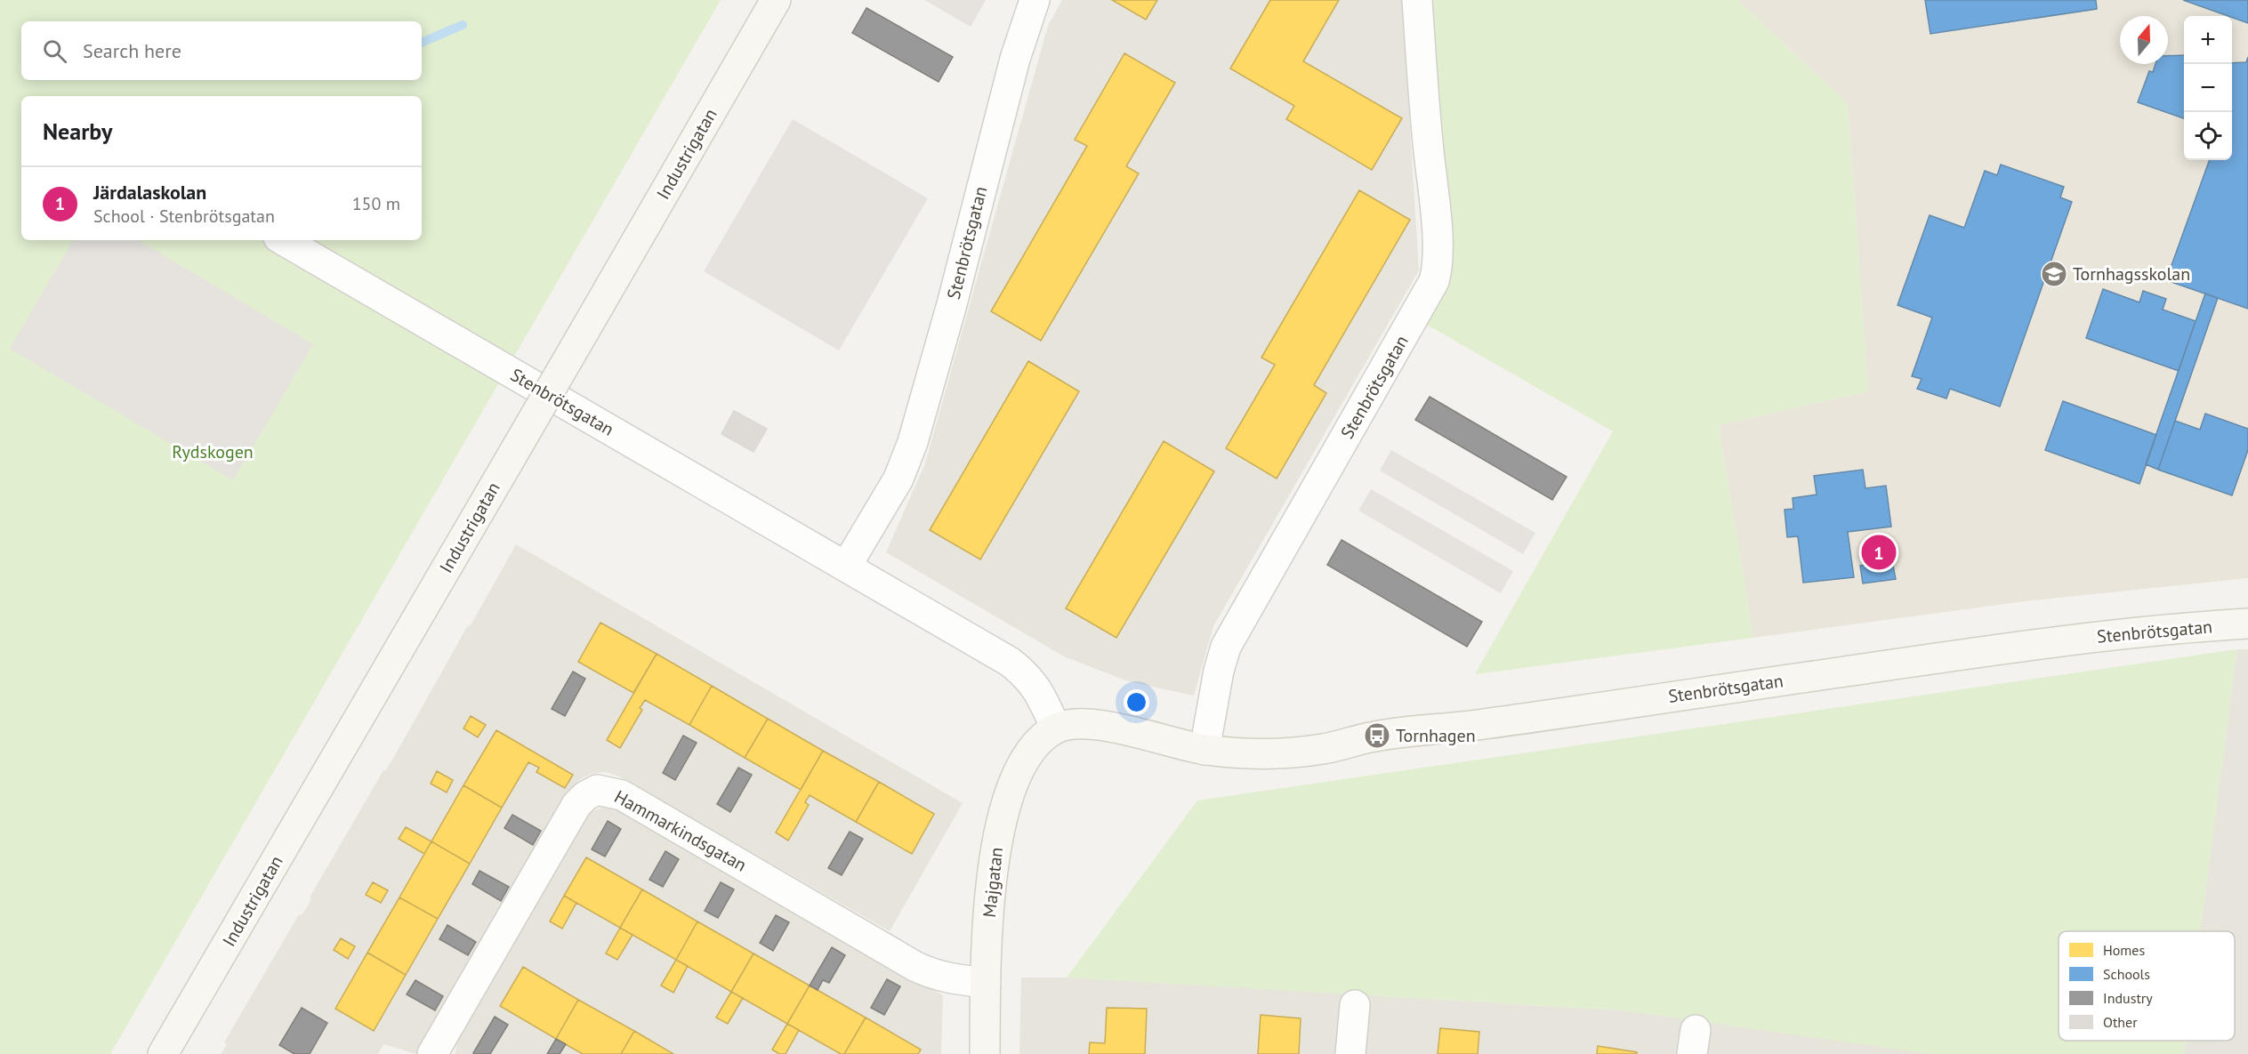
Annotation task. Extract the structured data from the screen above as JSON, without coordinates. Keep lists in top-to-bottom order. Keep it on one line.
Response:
{"streets":{"street":["Industrigatan","Stenbrötsgatan","Hammarkindsgatan","Majgatan"]},"crossings":[["Stenbrötsgatan","Majgatan"],["Hammarkindsgatan","Majgatan"]],"parks":["Rydskogen"],"places":{"school or university":["Tornhagsskolan"],"bus stop":["Tornhagen"]},"legend":["Homes","Schools","Industry","Other"],"north":"top","page":{"map_buttons":["+","−"],"search":"Search here","heading":"Nearby","list":[{"mark":"1","name":"Järdalaskolan","note":"School · Stenbrötsgatan","value":"150 m"}],"pins":"1"}}
